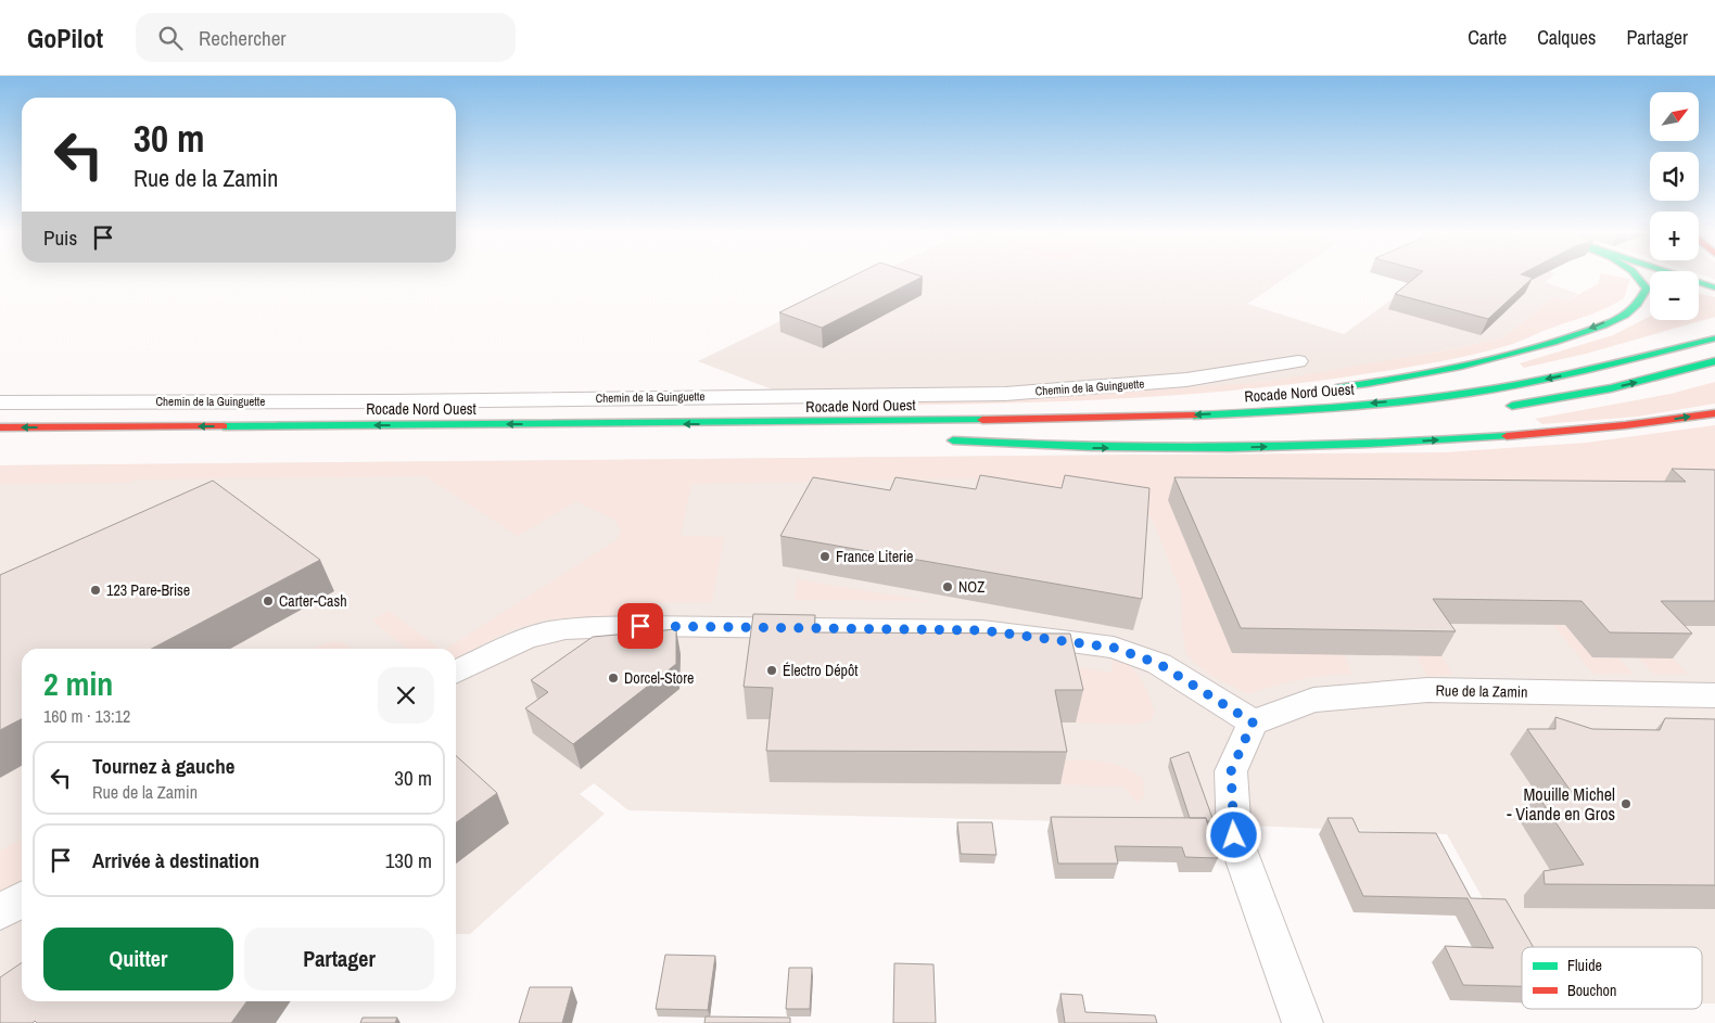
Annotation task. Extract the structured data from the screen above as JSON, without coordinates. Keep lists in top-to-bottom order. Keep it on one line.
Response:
{"streets":{"main road":["Rocade Nord Ouest"],"street":["Chemin de la Guinguette","Rue de la Zamin"]},"places":["France Literie","NOZ","123 Pare-Brise","Carter-Cash","Électro Dépôt","Dorcel-Store","Mouille Michel - Viande en Gros"],"legend":["Fluide","Bouchon"],"north":"top right","page":{"header":"GoPilot","search":"Rechercher","nav":["Carte","Calques","Partager"],"map_buttons":["+","−"],"turn":["30 m","Rue de la Zamin"],"then":"Puis","heading":["2 min","160 m · 13:12"],"list":[{"name":"Tournez à gauche","note":"Rue de la Zamin","value":"30 m"},{"name":"Arrivée à destination","value":"130 m"}],"buttons":["Quitter","Partager"]}}
